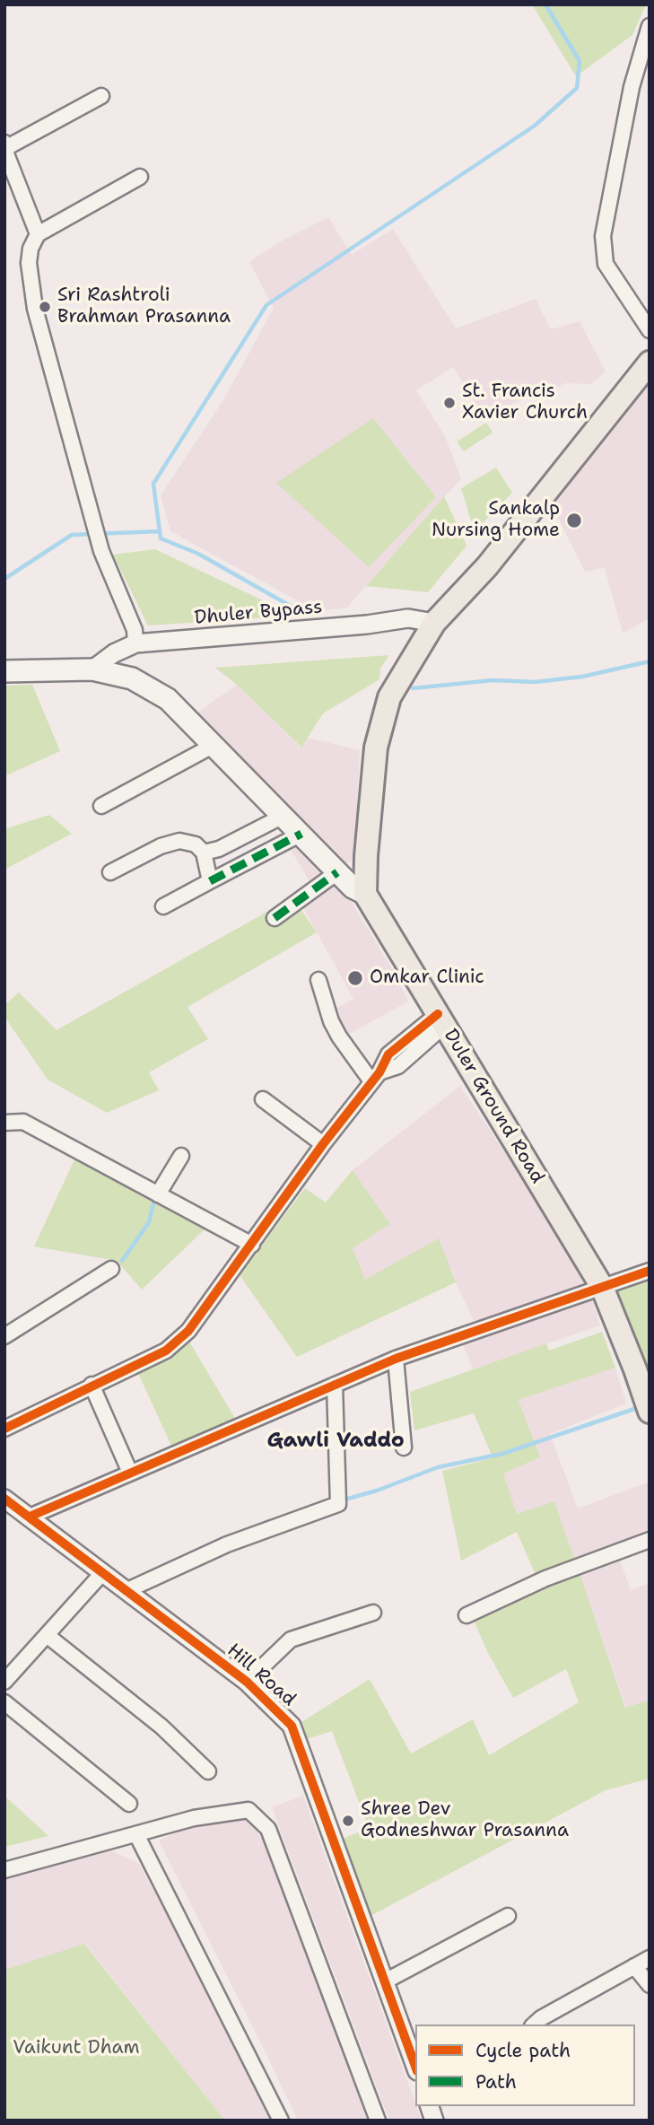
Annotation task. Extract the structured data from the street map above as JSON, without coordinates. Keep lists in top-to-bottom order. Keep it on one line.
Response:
{"streets":{"main road":["Duler Ground Road"],"street":["Dhuler Bypass","Hill Road"]},"districts":["Gawli Vaddo"],"parks":["Vaikunt Dham"],"places":["Sri Rashtroli Brahman Prasanna","St. Francis Xavier Church","Sankalp Nursing Home","Omkar Clinic","Shree Dev Godneshwar Prasanna"],"legend":["Cycle path","Path"]}
